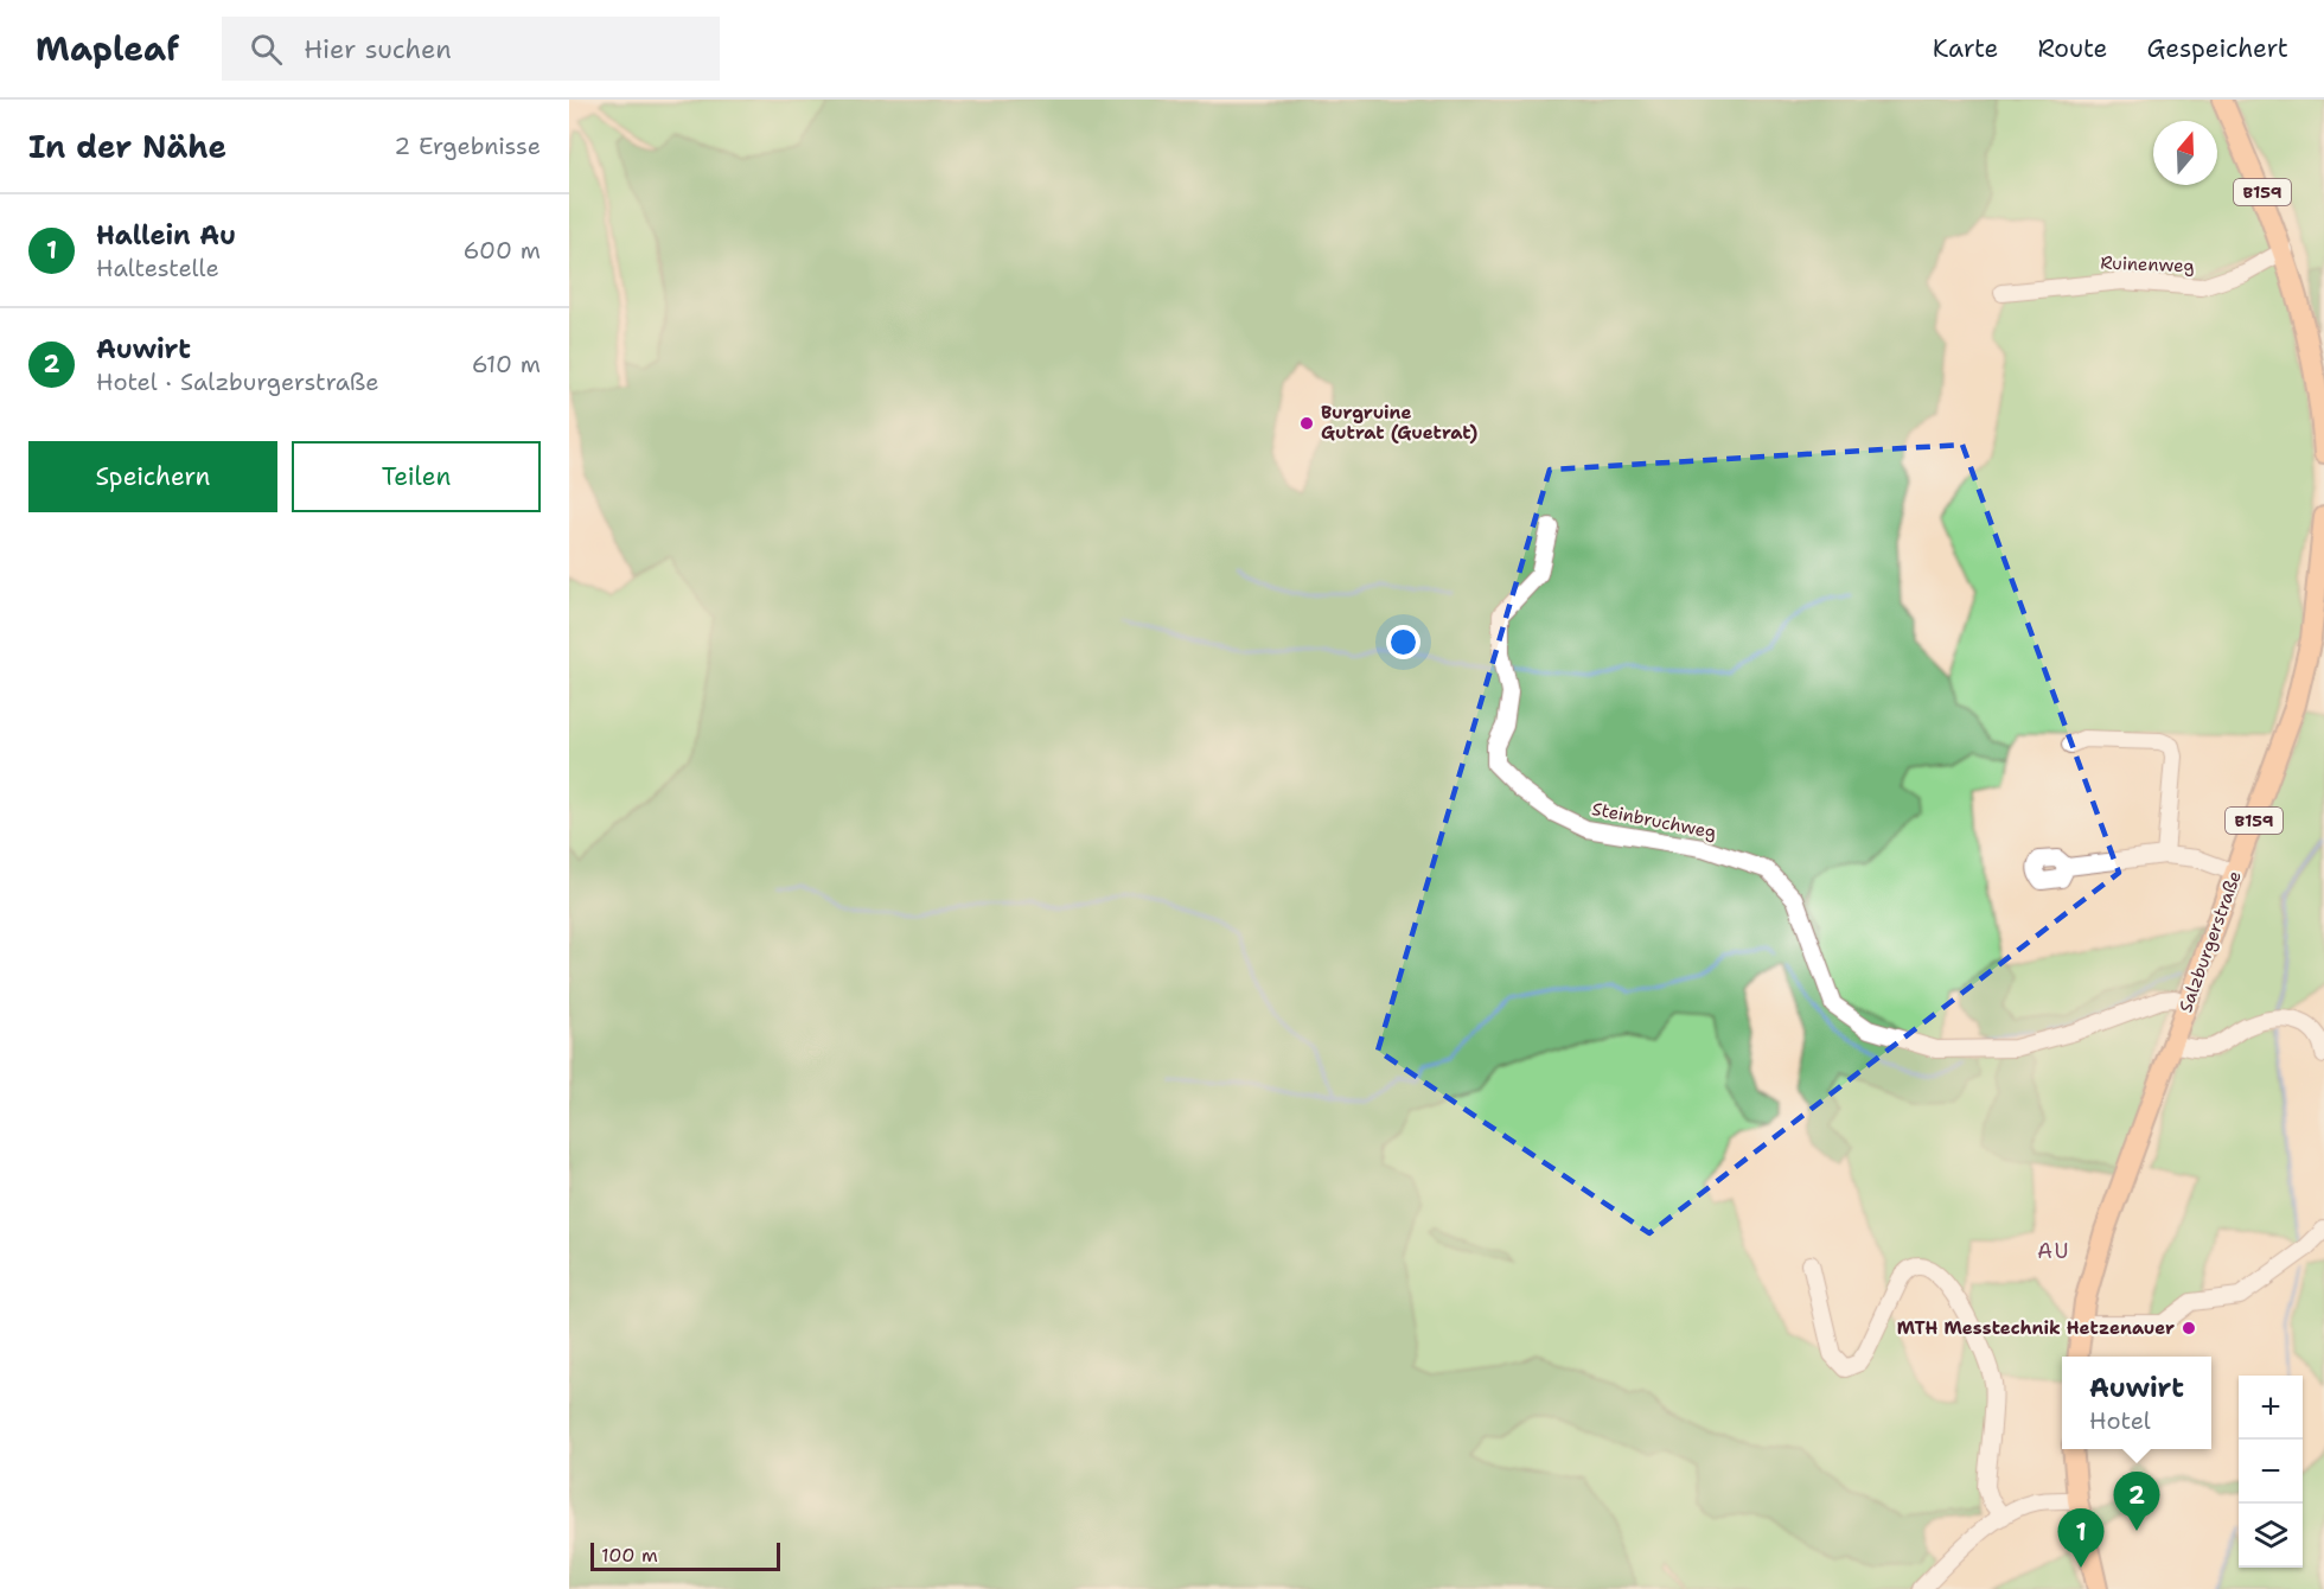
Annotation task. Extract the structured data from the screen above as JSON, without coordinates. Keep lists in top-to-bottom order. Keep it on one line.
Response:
{"streets":{"main road":["B159","Salzburgerstraße"],"street":["Ruinenweg","Steinbruchweg"]},"crossings":[["B159","Ruinenweg"],["Steinbruchweg","Salzburgerstraße"]],"districts":["AU"],"places":["Burgruine Gutrat (Guetrat)","MTH Messtechnik Hetzenauer"],"scale_bar":"100 m","north":"top","page":{"header":"Mapleaf","search":"Hier suchen","nav":["Karte","Route","Gespeichert"],"heading":["In der Nähe","2 Ergebnisse"],"list":[{"mark":"1","name":"Hallein Au","note":"Haltestelle","value":"600 m"},{"mark":"2","name":"Auwirt","note":"Hotel · Salzburgerstraße","value":"610 m"}],"buttons":["Speichern","Teilen"],"popup":["Auwirt","Hotel"],"map_buttons":["+","−"],"pins":["2","1"],"scale":"100 m"}}
